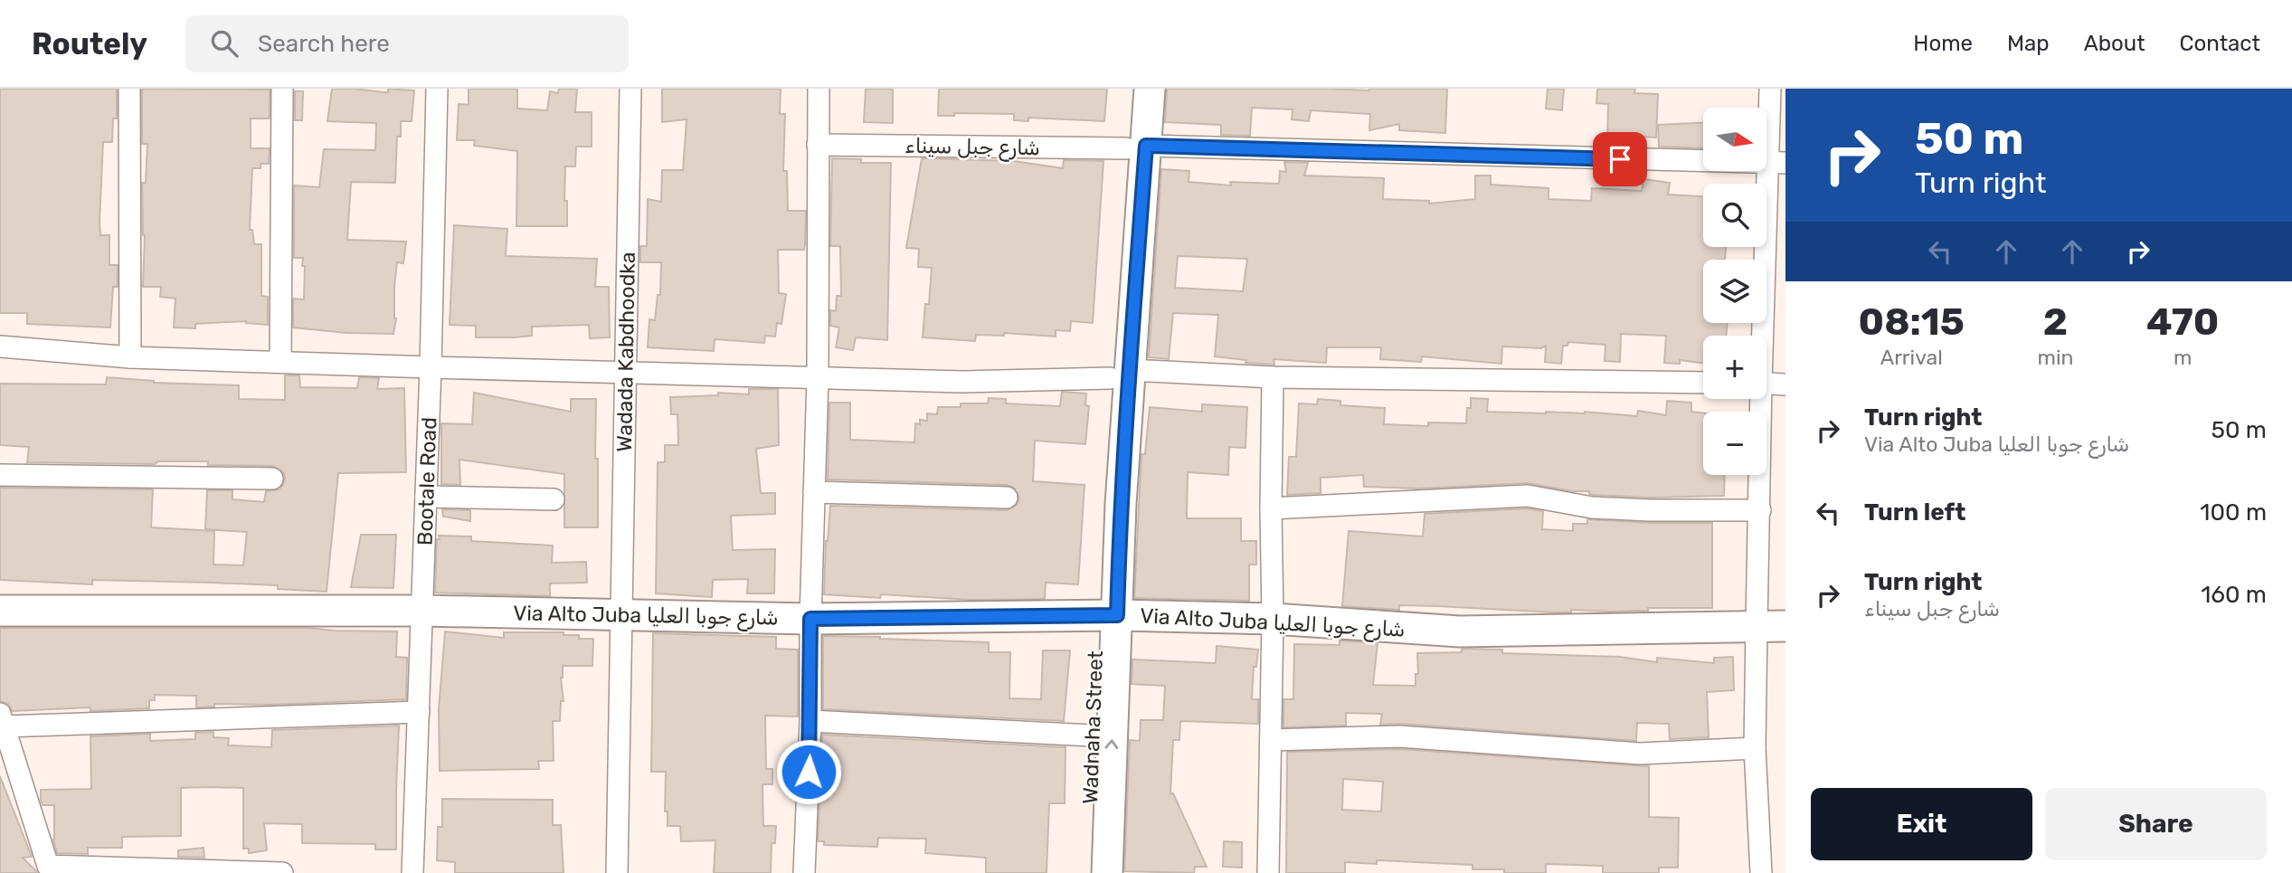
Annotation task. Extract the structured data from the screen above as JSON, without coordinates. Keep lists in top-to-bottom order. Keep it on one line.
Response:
{"streets":{"street":["شارع جبل سيناء","Wadada Kabdhoodka","Bootale Road","Via Alto Juba شارع جوبا العليا","Wadnaha Street"]},"crossings":[["شارع جبل سيناء","Wadnaha Street"],["Wadada Kabdhoodka","Via Alto Juba شارع جوبا العليا"],["Bootale Road","Via Alto Juba شارع جوبا العليا"],["Via Alto Juba شارع جوبا العليا","Wadnaha Street"]],"north":"right","page":{"header":"Routely","search":"Search here","nav":["Home","Map","About","Contact"],"turn":["50 m","Turn right"],"map_buttons":["+","−"],"eta":["08:15","Arrival","2","min","470","m"],"list":[{"name":"Turn right","note":"Via Alto Juba شارع جوبا العليا","value":"50 m"},{"name":"Turn left","value":"100 m"},{"name":"Turn right","note":"شارع جبل سيناء","value":"160 m"}],"buttons":["Exit","Share"]}}
